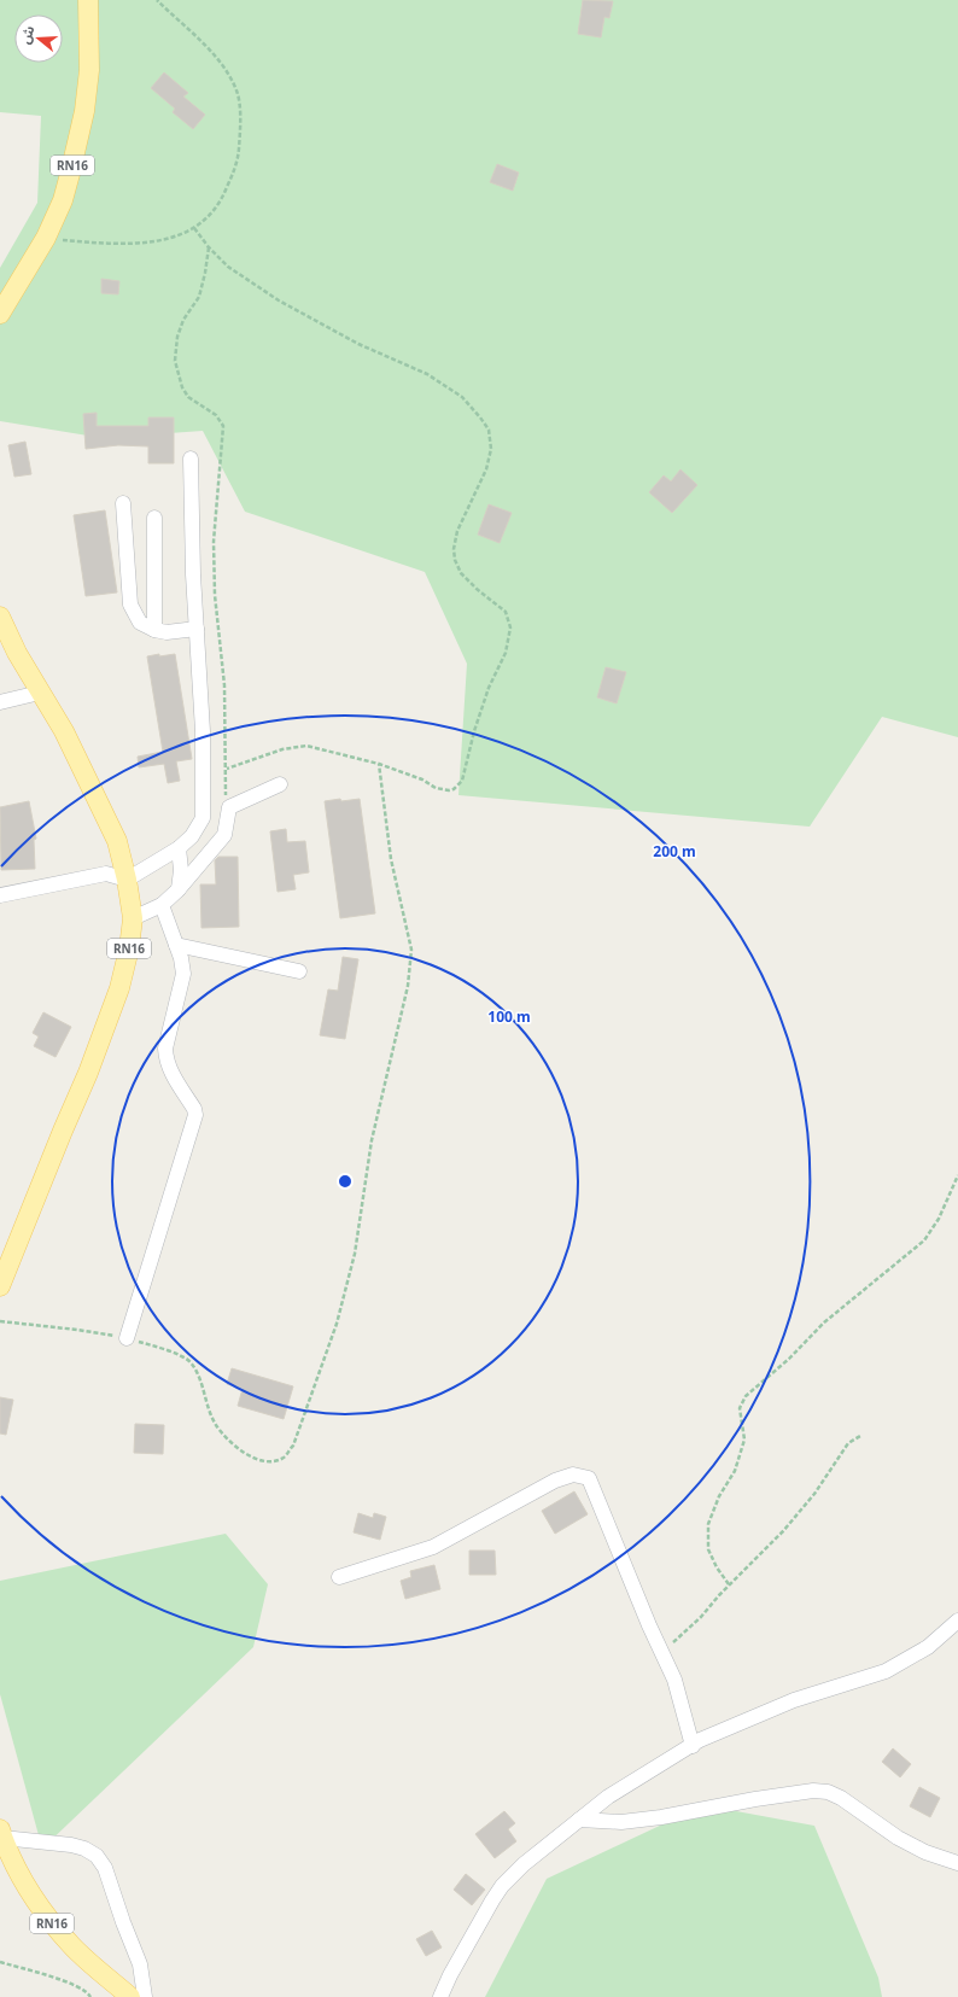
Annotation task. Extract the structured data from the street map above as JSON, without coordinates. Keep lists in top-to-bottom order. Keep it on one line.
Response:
{"streets":{"main road":["RN16"]},"north":"left","rings":["200 m","100 m"]}
